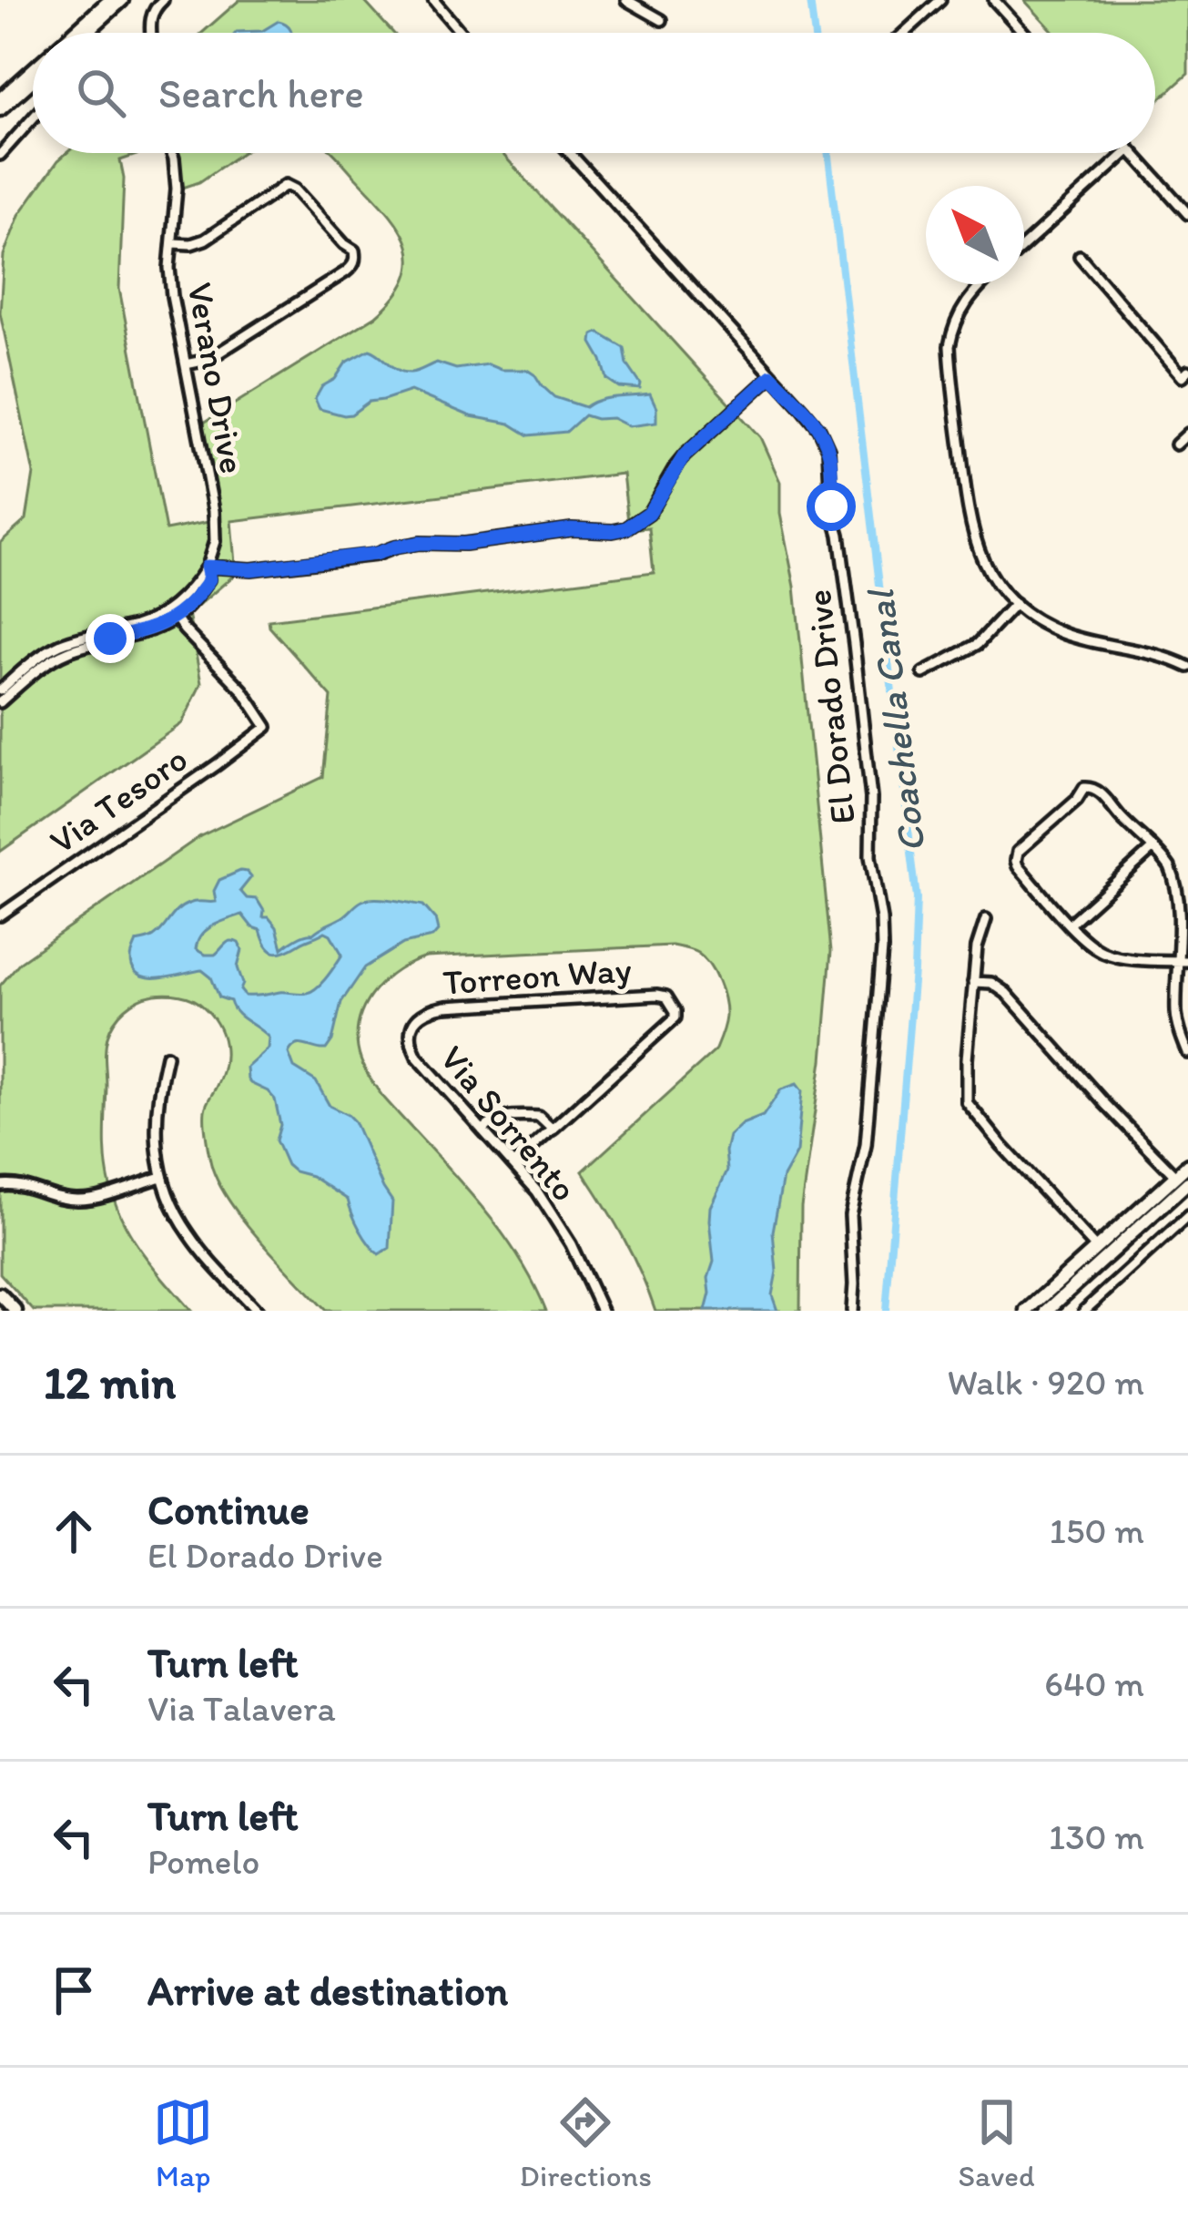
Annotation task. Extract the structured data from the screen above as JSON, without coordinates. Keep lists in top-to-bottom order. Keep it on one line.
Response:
{"streets":{"street":["Verano Drive","El Dorado Drive","Via Tesoro","Torreon Way","Via Sorrento"]},"crossings":[["Torreon Way","Via Sorrento"]],"water":["Coachella Canal"],"north":"top left","page":{"search":"Search here","heading":["12 min","Walk · 920 m"],"list":[["Continue","El Dorado Drive","150 m"],["Turn left","Via Talavera","640 m"],["Turn left","Pomelo","130 m"],"Arrive at destination"],"nav":["Map","Directions","Saved"]}}
